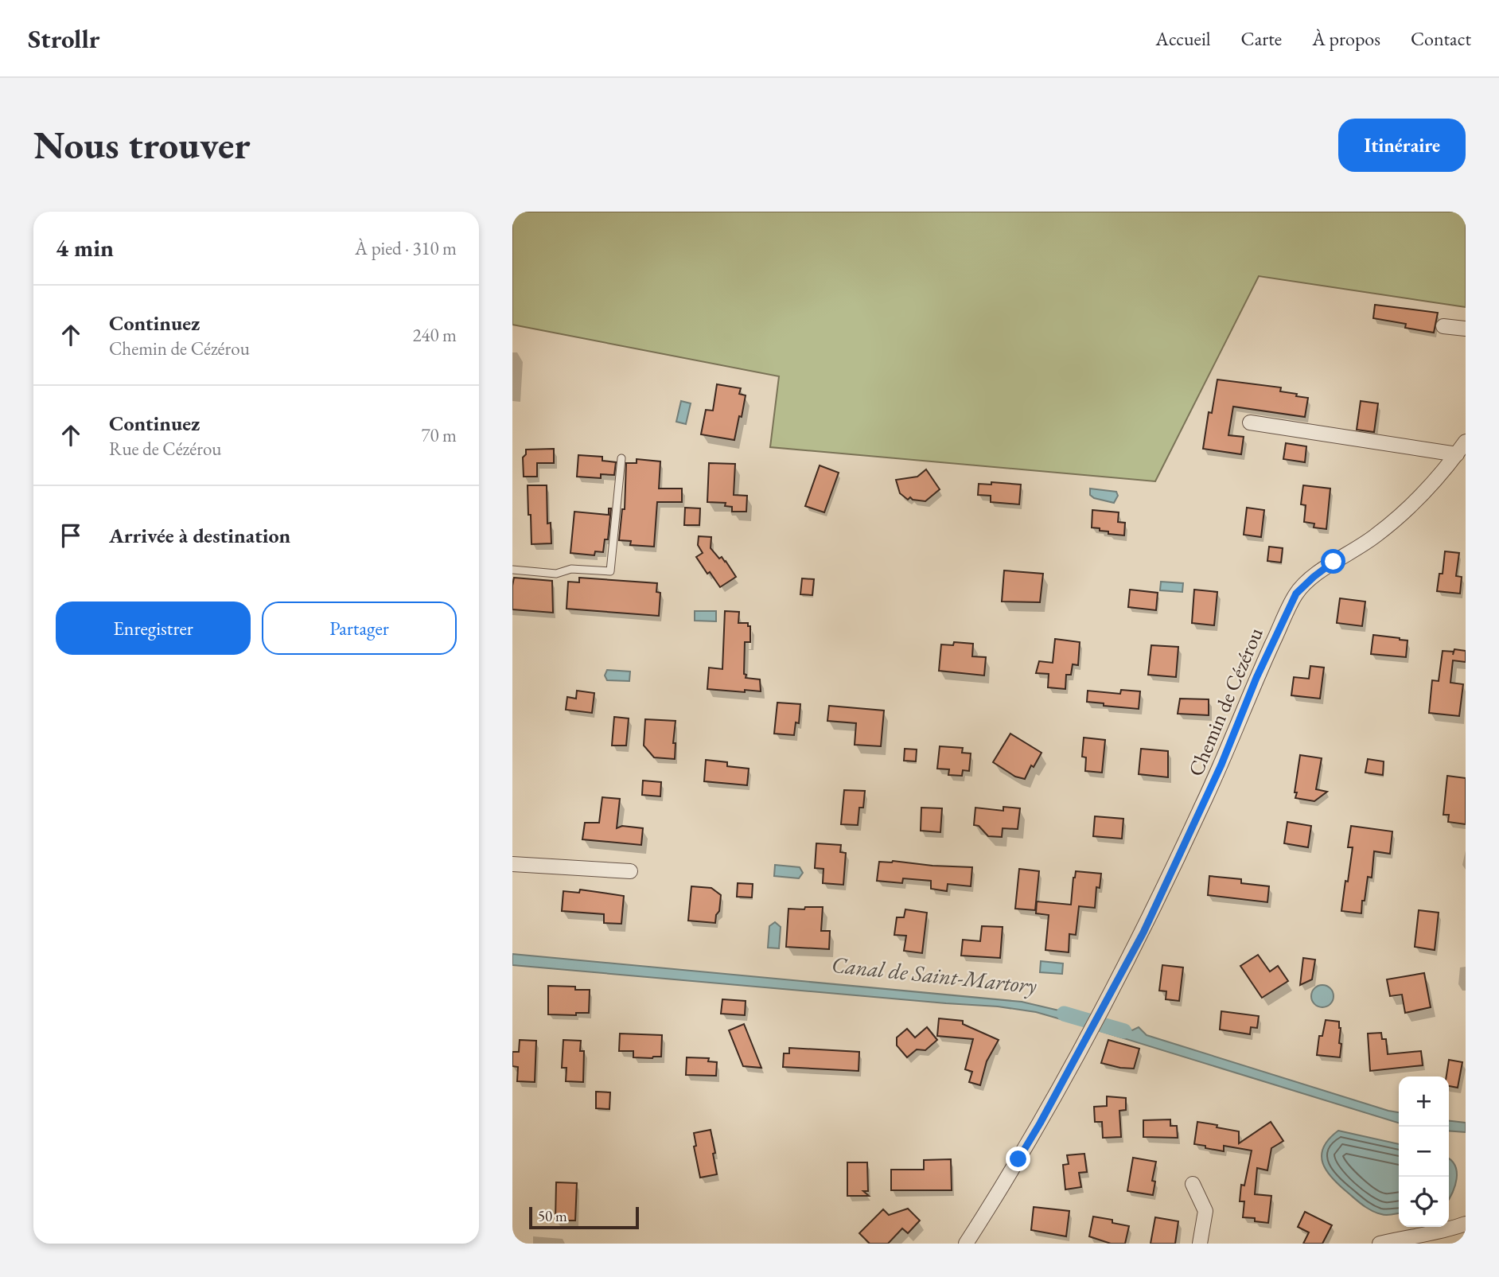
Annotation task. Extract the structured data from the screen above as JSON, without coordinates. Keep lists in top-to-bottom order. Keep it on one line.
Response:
{"streets":{"street":["Chemin de Cézérou"]},"water":["Canal de Saint-Martory"],"scale_bar":"50 m","page":{"header":"Strollr","nav":["Accueil","Carte","À propos","Contact"],"buttons":["Itinéraire",["Enregistrer","Partager"]],"title":"Nous trouver","heading":["4 min","À pied · 310 m"],"list":[["Continuez","Chemin de Cézérou","240 m"],["Continuez","Rue de Cézérou","70 m"],"Arrivée à destination"],"map_buttons":["+","−"],"scale":"50 m"}}
